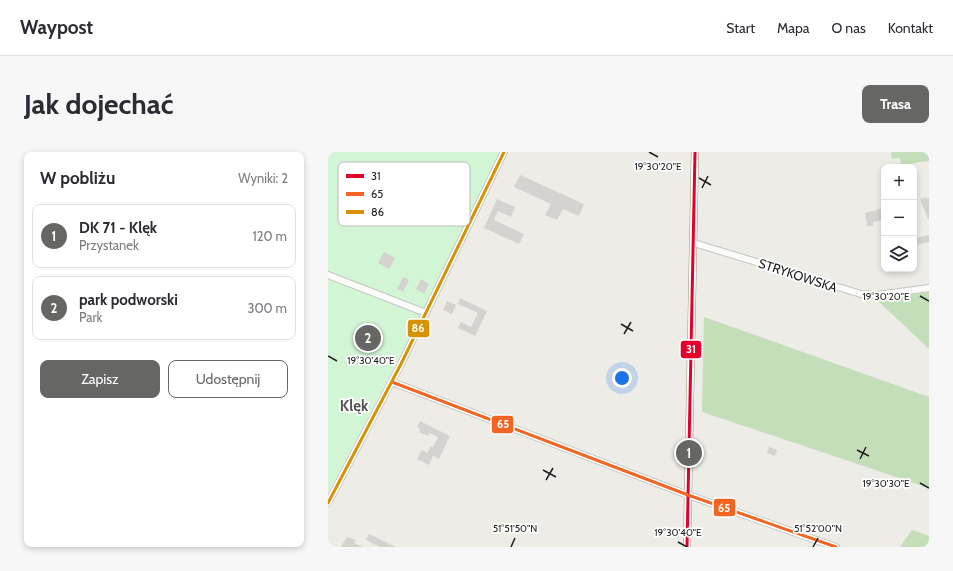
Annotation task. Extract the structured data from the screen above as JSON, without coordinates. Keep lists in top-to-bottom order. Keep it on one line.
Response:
{"streets":{"street":["STRYKOWSKA"]},"districts":["Klęk"],"lines":["transit line 31","transit line 86","transit line 65"],"legend":["31","65","86"],"page":{"header":"Waypost","nav":["Start","Mapa","O nas","Kontakt"],"buttons":["Trasa",["Zapisz","Udostępnij"]],"title":"Jak dojechać","heading":["W pobliżu","Wyniki: 2"],"map_buttons":["+","−"],"list":[{"mark":"1","name":"DK 71 - Klęk","note":"Przystanek","value":"120 m"},{"mark":"2","name":"park podworski","note":"Park","value":"300 m"}],"pins":["2","1"]},"coordinates":["19°30'20\"E","19°30'40\"E","19°30'30\"E","51°51'50\"N","51°52'00\"N"]}
